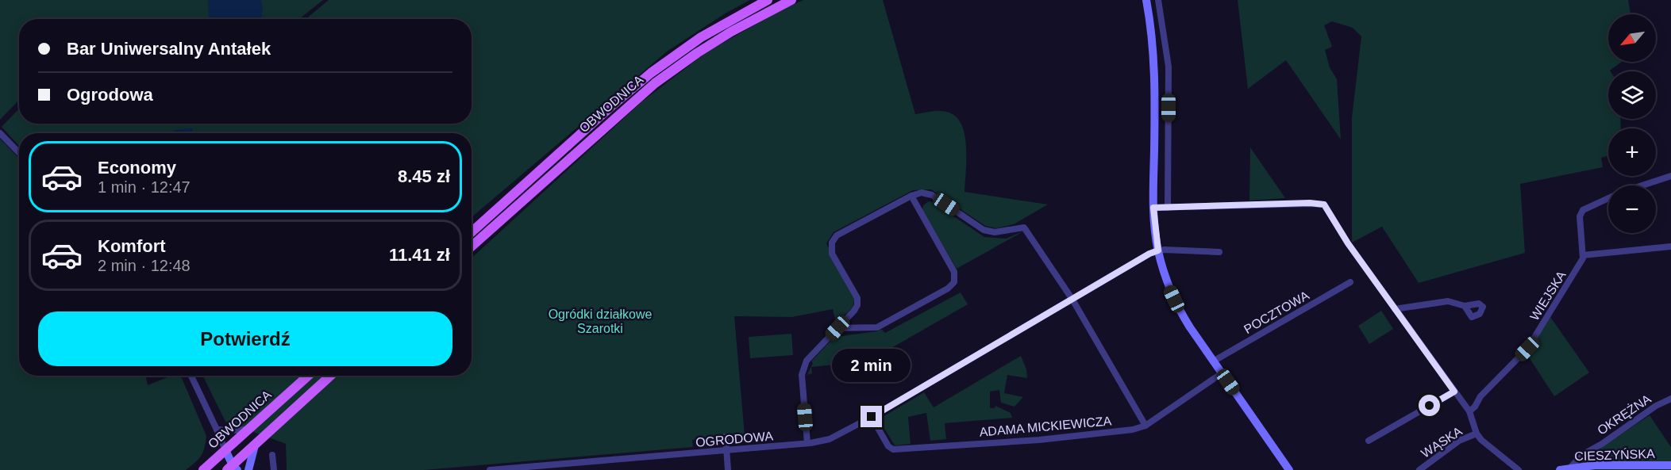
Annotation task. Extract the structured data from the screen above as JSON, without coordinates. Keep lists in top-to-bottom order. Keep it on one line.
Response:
{"streets":{"main road":["OBWODNICA"],"street":["WIEJSKA","POCZTOWA","OKRĘŻNA","ADAMA MICKIEWICZA","OGRODOWA","WĄSKA","CIESZYŃSKA"]},"crossings":[["OKRĘŻNA","CIESZYŃSKA"],["ADAMA MICKIEWICZA","OGRODOWA"]],"parks":["Ogródki działkowe Szarotki"],"north":"bottom left","page":{"map_buttons":["+","−"],"banner":["Bar Uniwersalny Antałek","Ogrodowa"],"list":[{"name":"Economy","note":"1 min · 12:47","value":"8.45 zł"},{"name":"Komfort","note":"2 min · 12:48","value":"11.41 zł"}],"buttons":"Potwierdź","bubble":"2 min"}}
